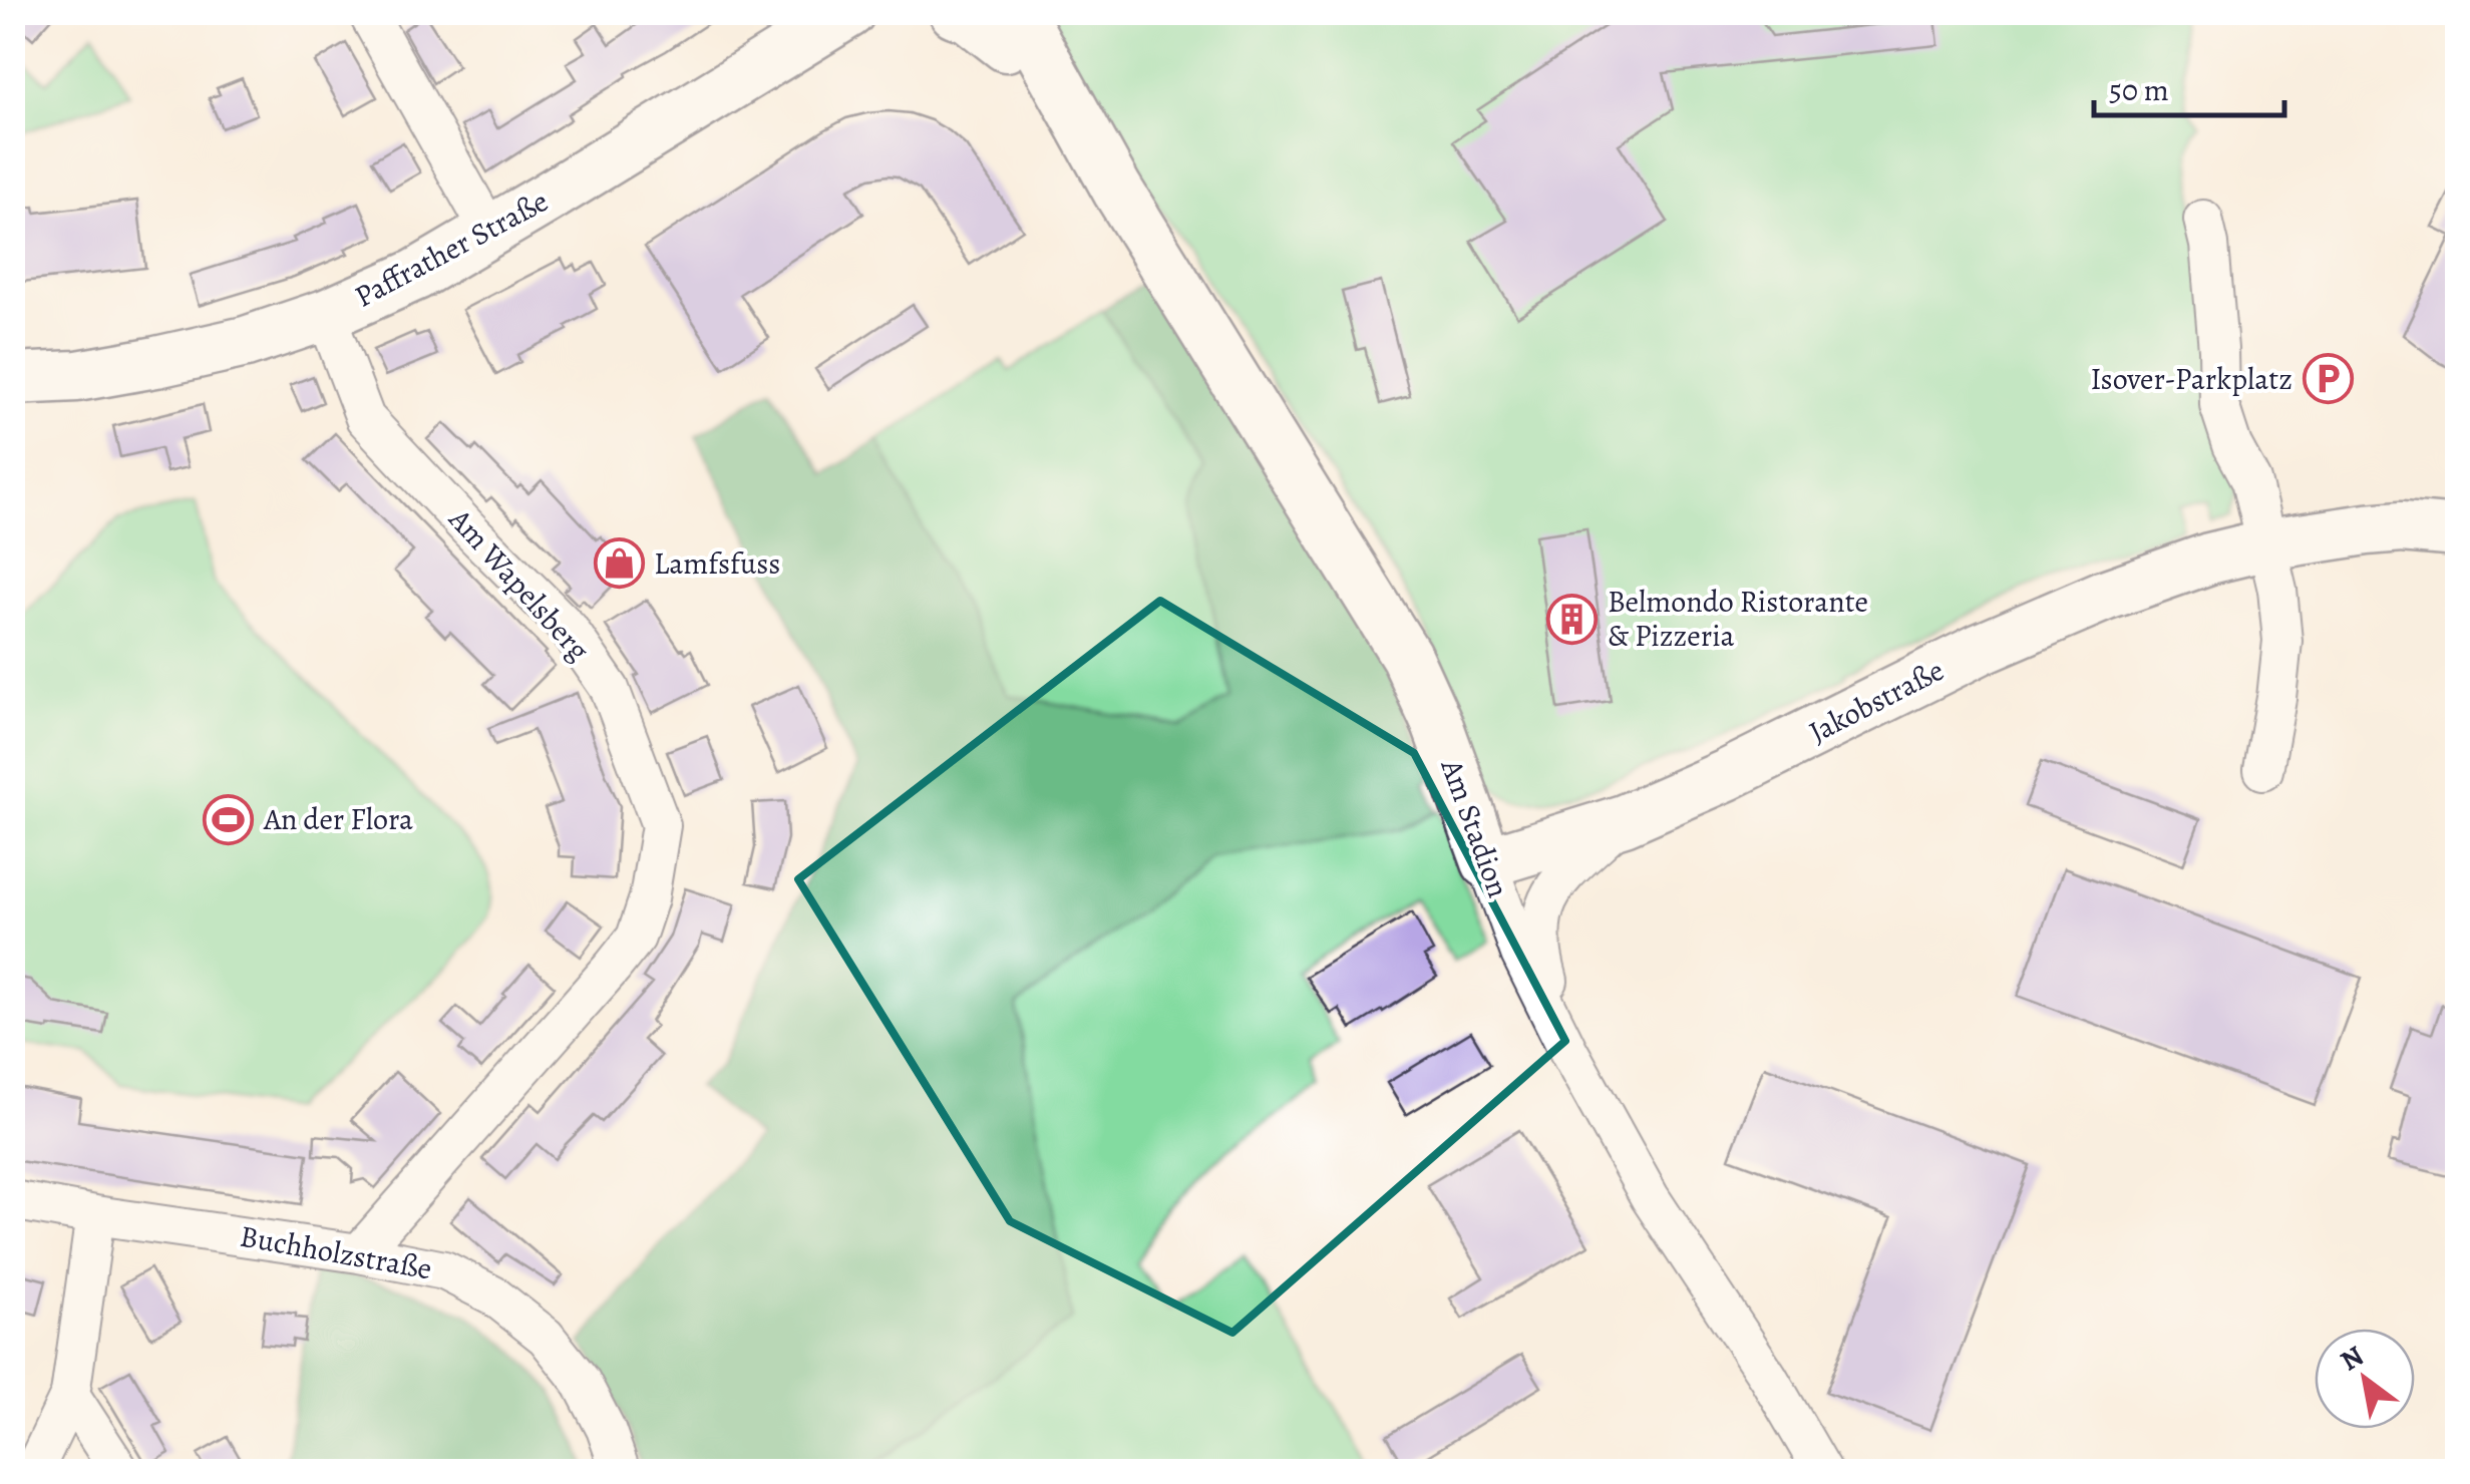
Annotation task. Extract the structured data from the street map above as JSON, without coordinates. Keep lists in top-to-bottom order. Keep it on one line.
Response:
{"streets":{"main road":["Paffrather Straße","Jakobstraße","Am Stadion"],"street":["Am Wapelsberg","Buchholzstraße"]},"crossings":[["Paffrather Straße","Am Wapelsberg"],["Am Wapelsberg","Buchholzstraße"],["Jakobstraße","Am Stadion"]],"places":{"parking":["Isover-Parkplatz"],"shop":["Lamfsfuss"],"building":["Belmondo Ristorante & Pizzeria"],"sports":["An der Flora"]},"scale_bar":"50 m","north":"top left"}
